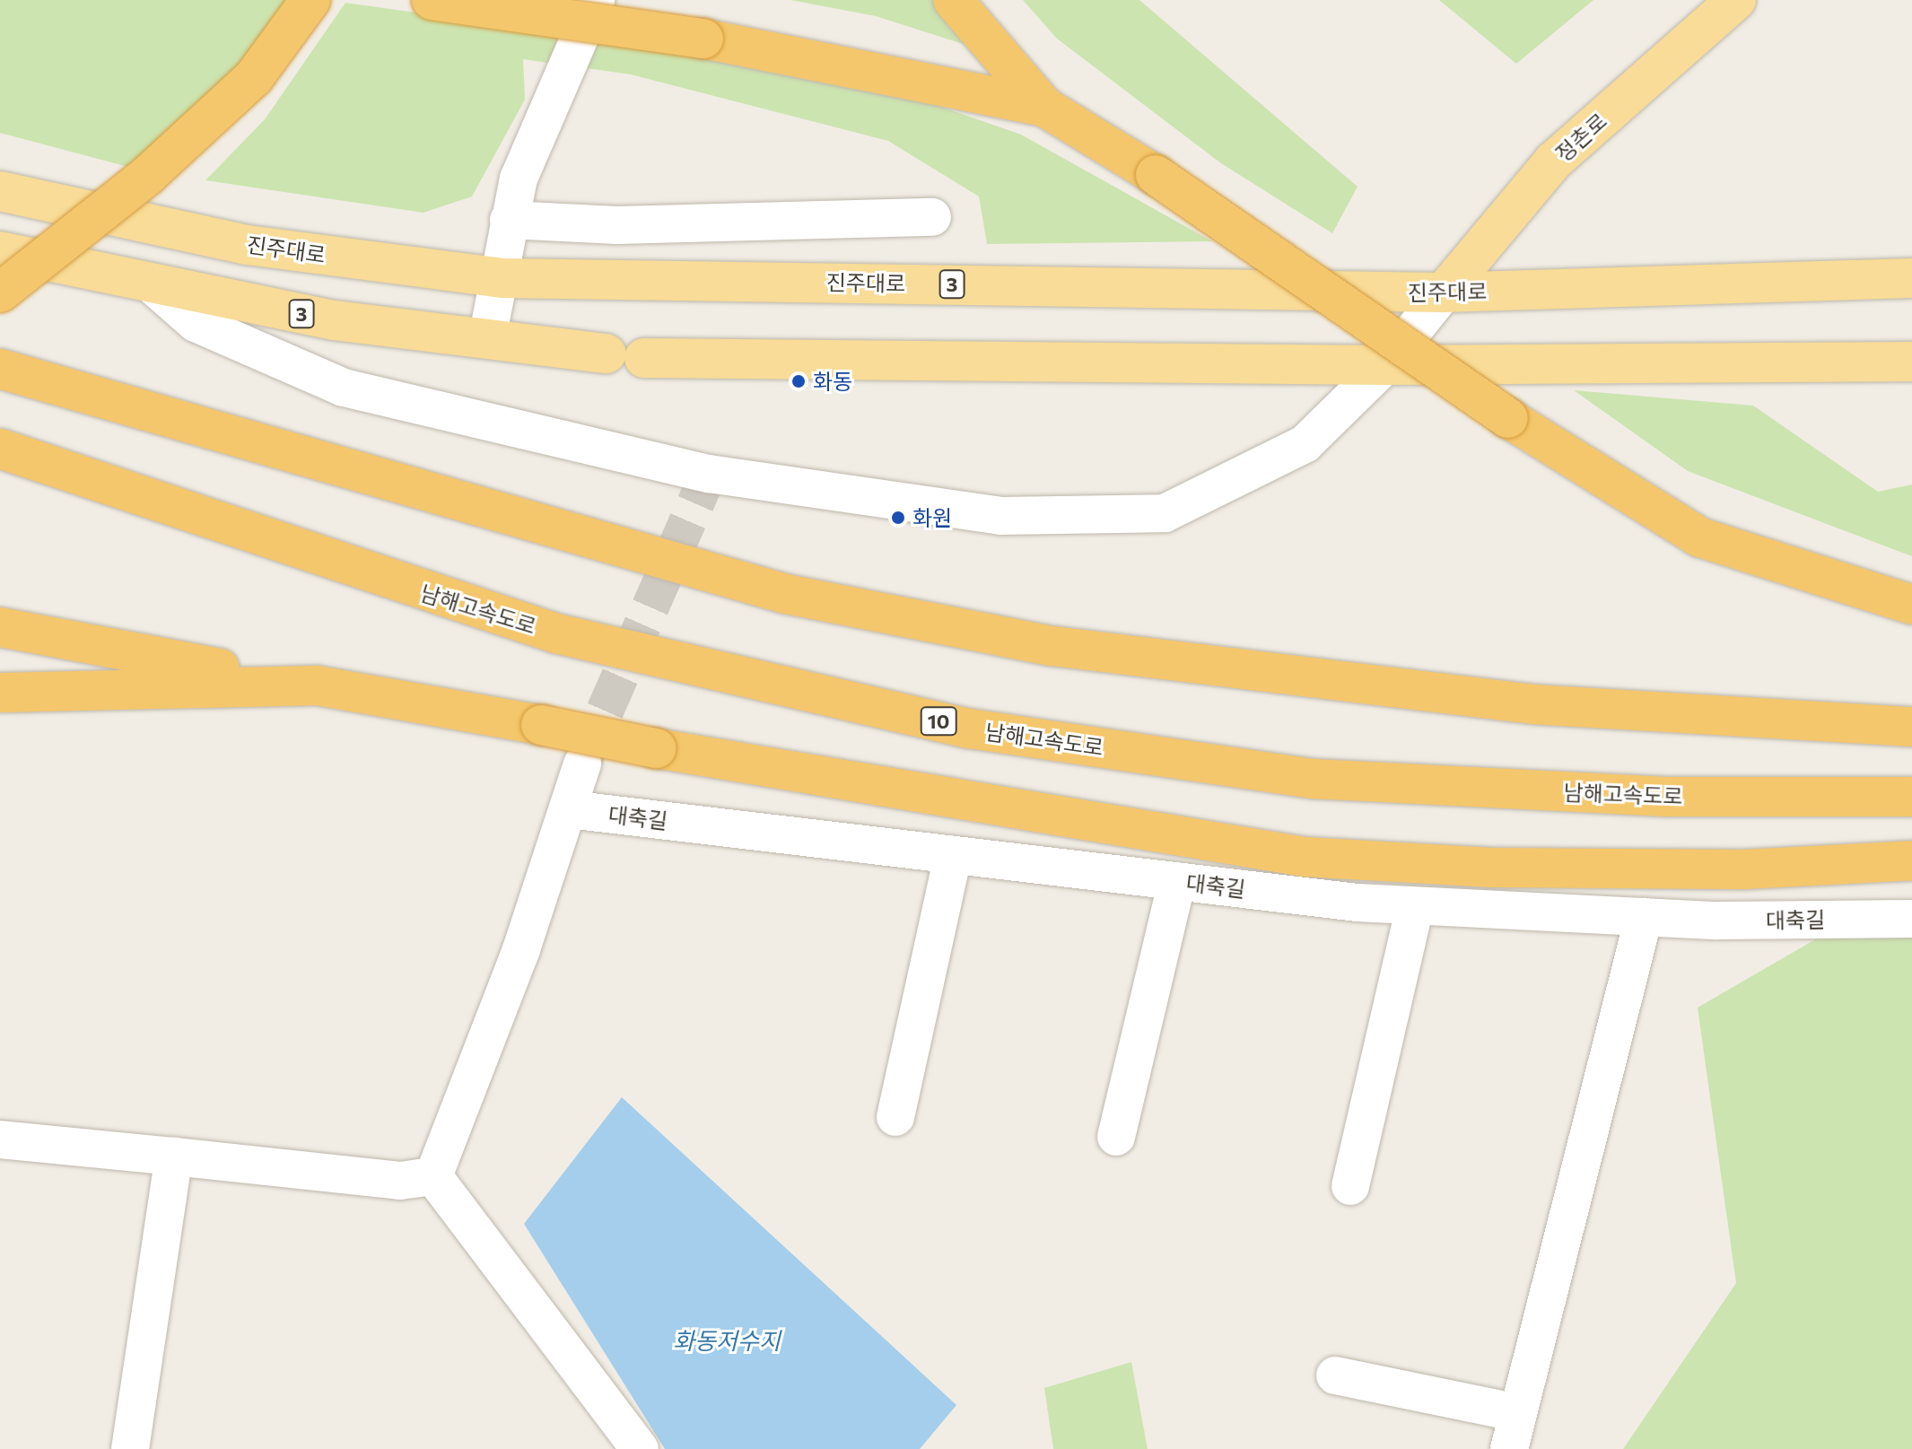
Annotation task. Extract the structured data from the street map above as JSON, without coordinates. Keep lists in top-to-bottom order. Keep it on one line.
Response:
{"streets":{"highway":["남해고속도로","10"],"main road":["정촌로","진주대로","3"],"street":["대축길"]},"crossings":[["정촌로","진주대로"]],"water":["화동저수지"],"places":["화동","화원"]}
